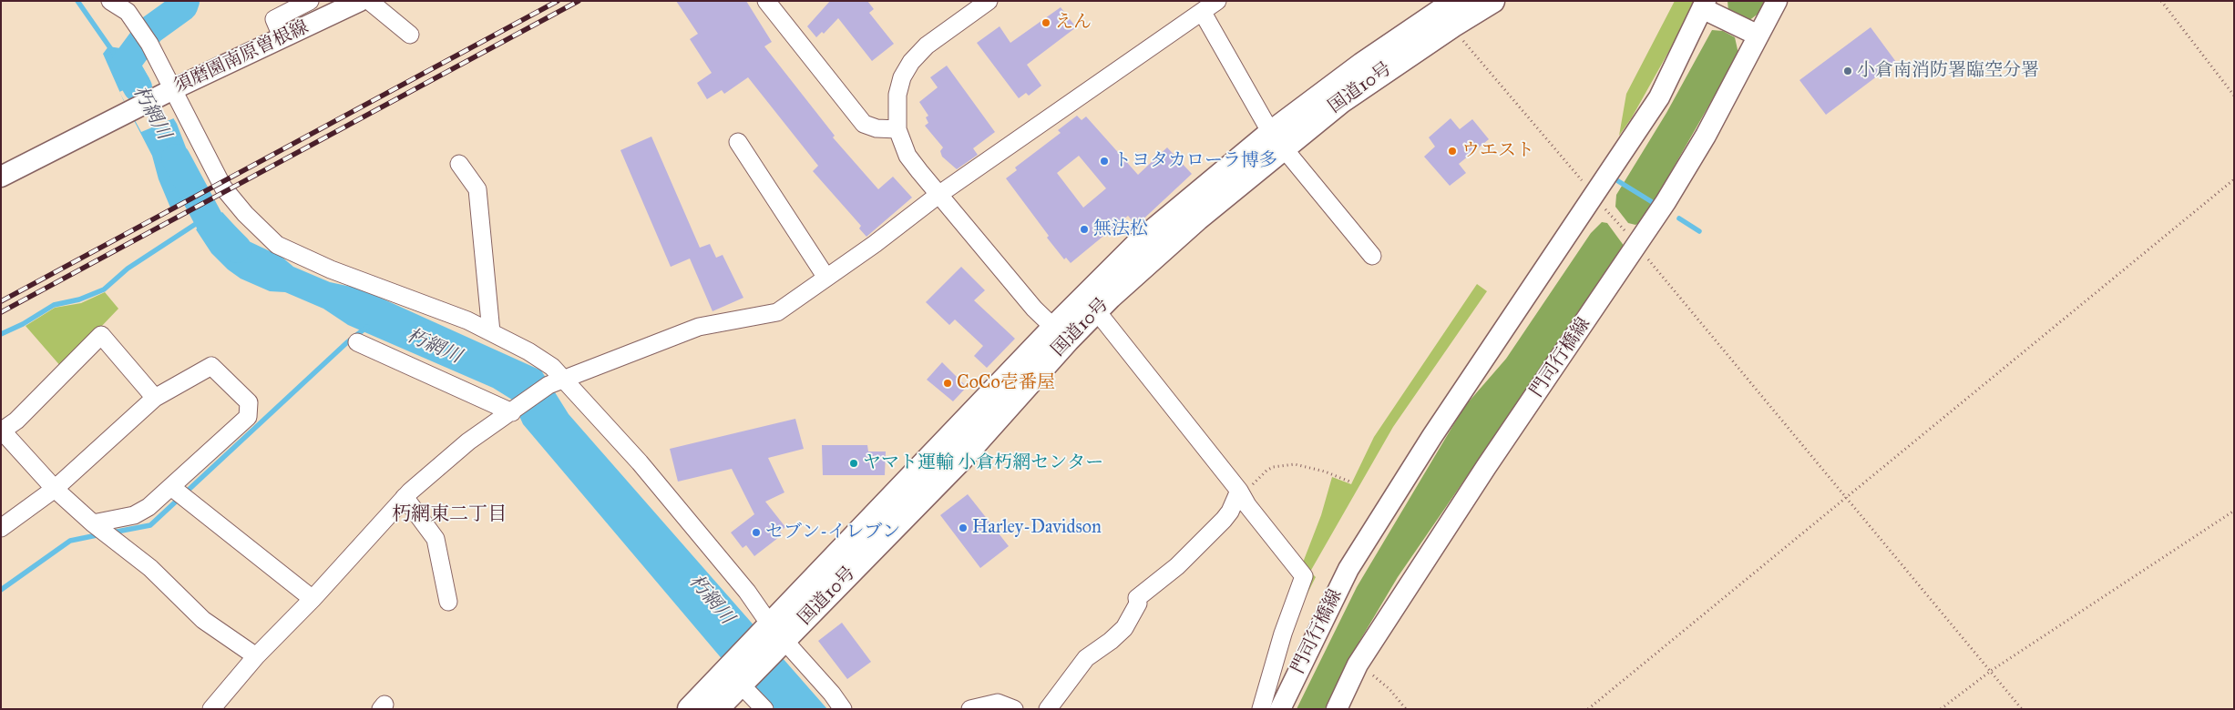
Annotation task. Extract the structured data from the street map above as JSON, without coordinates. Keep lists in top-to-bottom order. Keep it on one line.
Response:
{"streets":{"highway":["国道10号"],"main road":["須磨園南原曽根線","門司行橋線"]},"districts":["朽網東二丁目"],"water":["朽網川"],"places":["えん","小倉南消防署臨空分署","ウエスト","トヨタカローラ博多","無法松","CoCo壱番屋","ヤマト運輸 小倉朽網センター","Harley-Davidson","セブン-イレブン"]}
